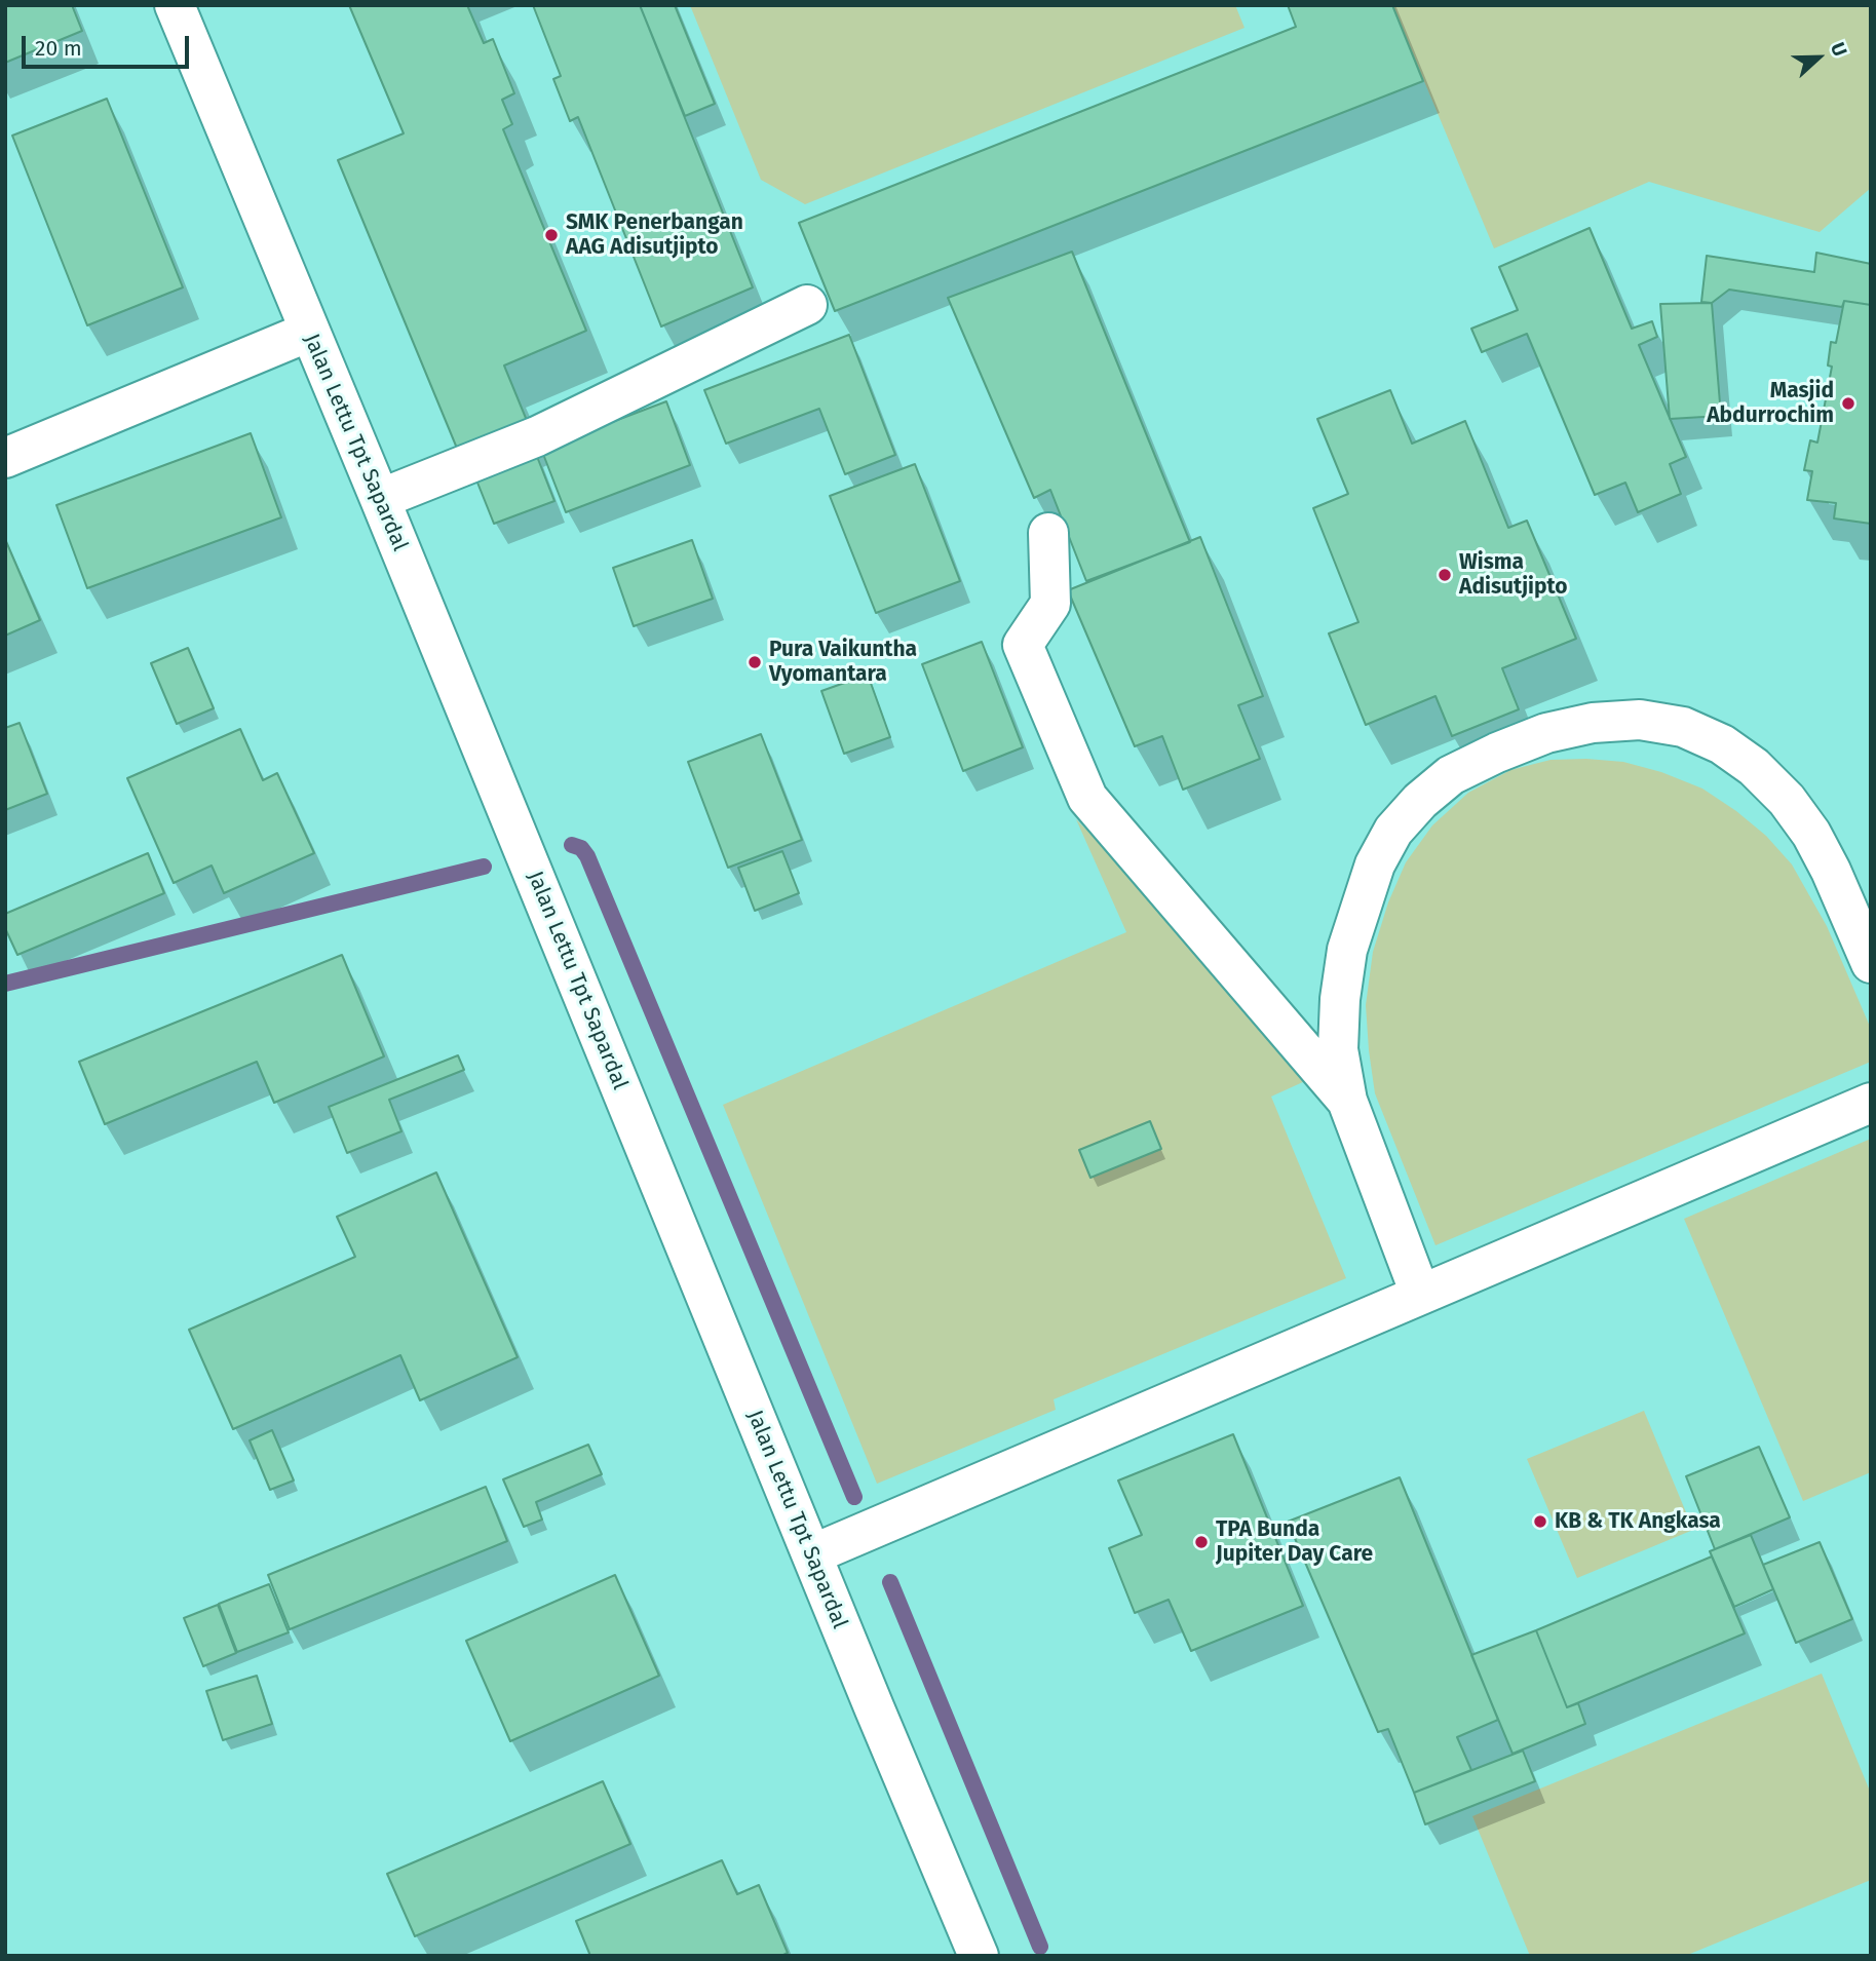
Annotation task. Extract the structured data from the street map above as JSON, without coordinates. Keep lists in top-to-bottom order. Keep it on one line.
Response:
{"streets":{"street":["Jalan Lettu Tpt Sapardal"]},"places":["SMK Penerbangan AAG Adisutjipto","Masjid Abdurrochim","Wisma Adisutjipto","Pura Vaikuntha Vyomantara","KB & TK Angkasa","TPA Bunda Jupiter Day Care"],"scale_bar":"20 m","north":"right"}
